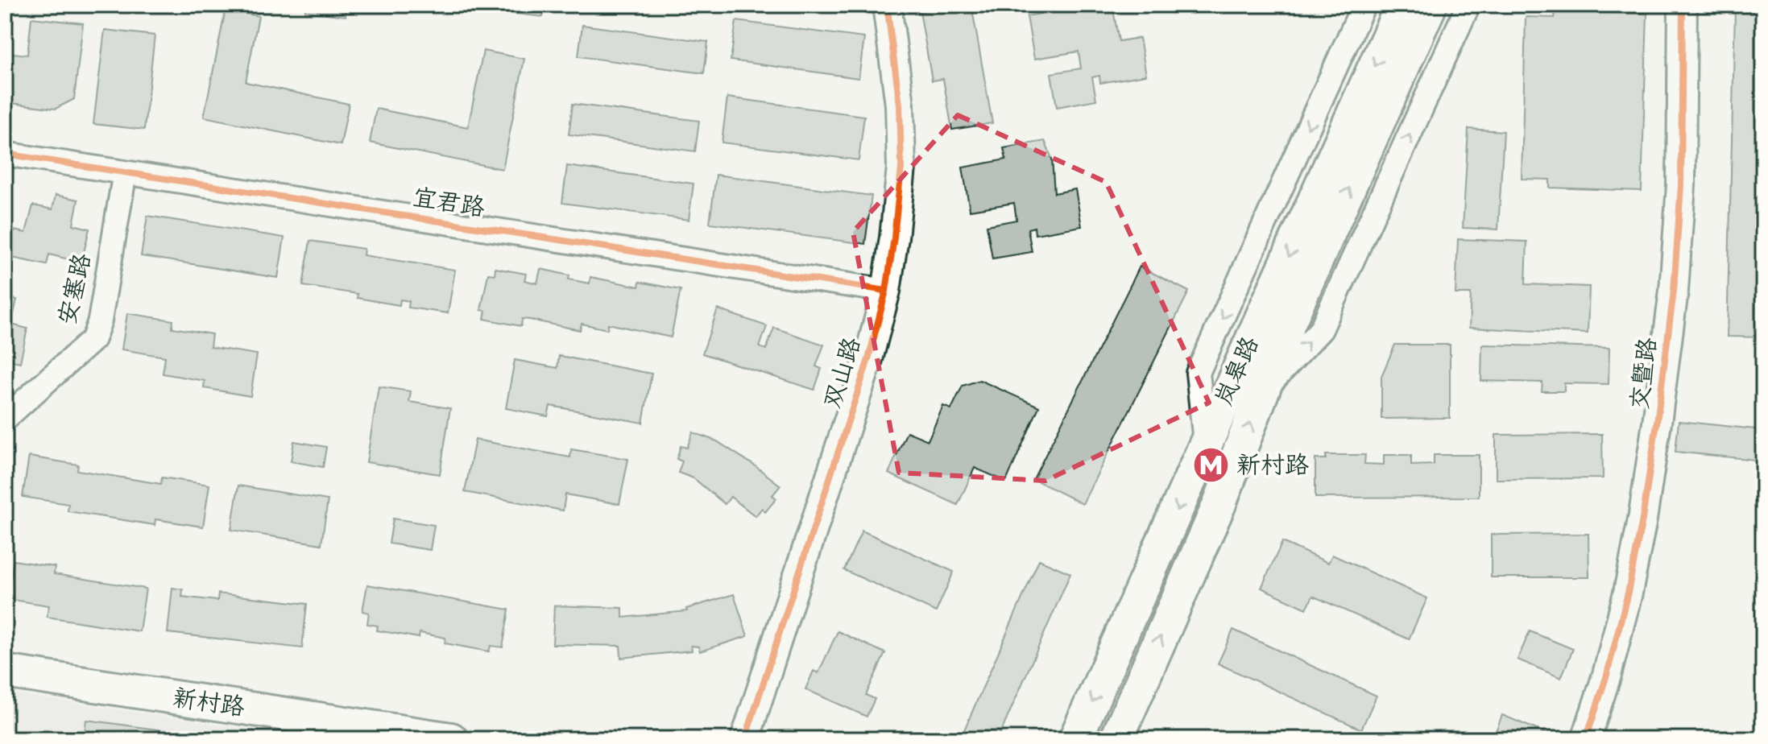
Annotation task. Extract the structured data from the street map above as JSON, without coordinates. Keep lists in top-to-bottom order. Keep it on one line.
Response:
{"streets":{"main road":["岚皋路","新村路"],"street":["宜君路","安塞路","双山路","交暨路"]},"crossings":[["宜君路","安塞路"],["宜君路","双山路"]],"places":{"metro station":["新村路"]}}
